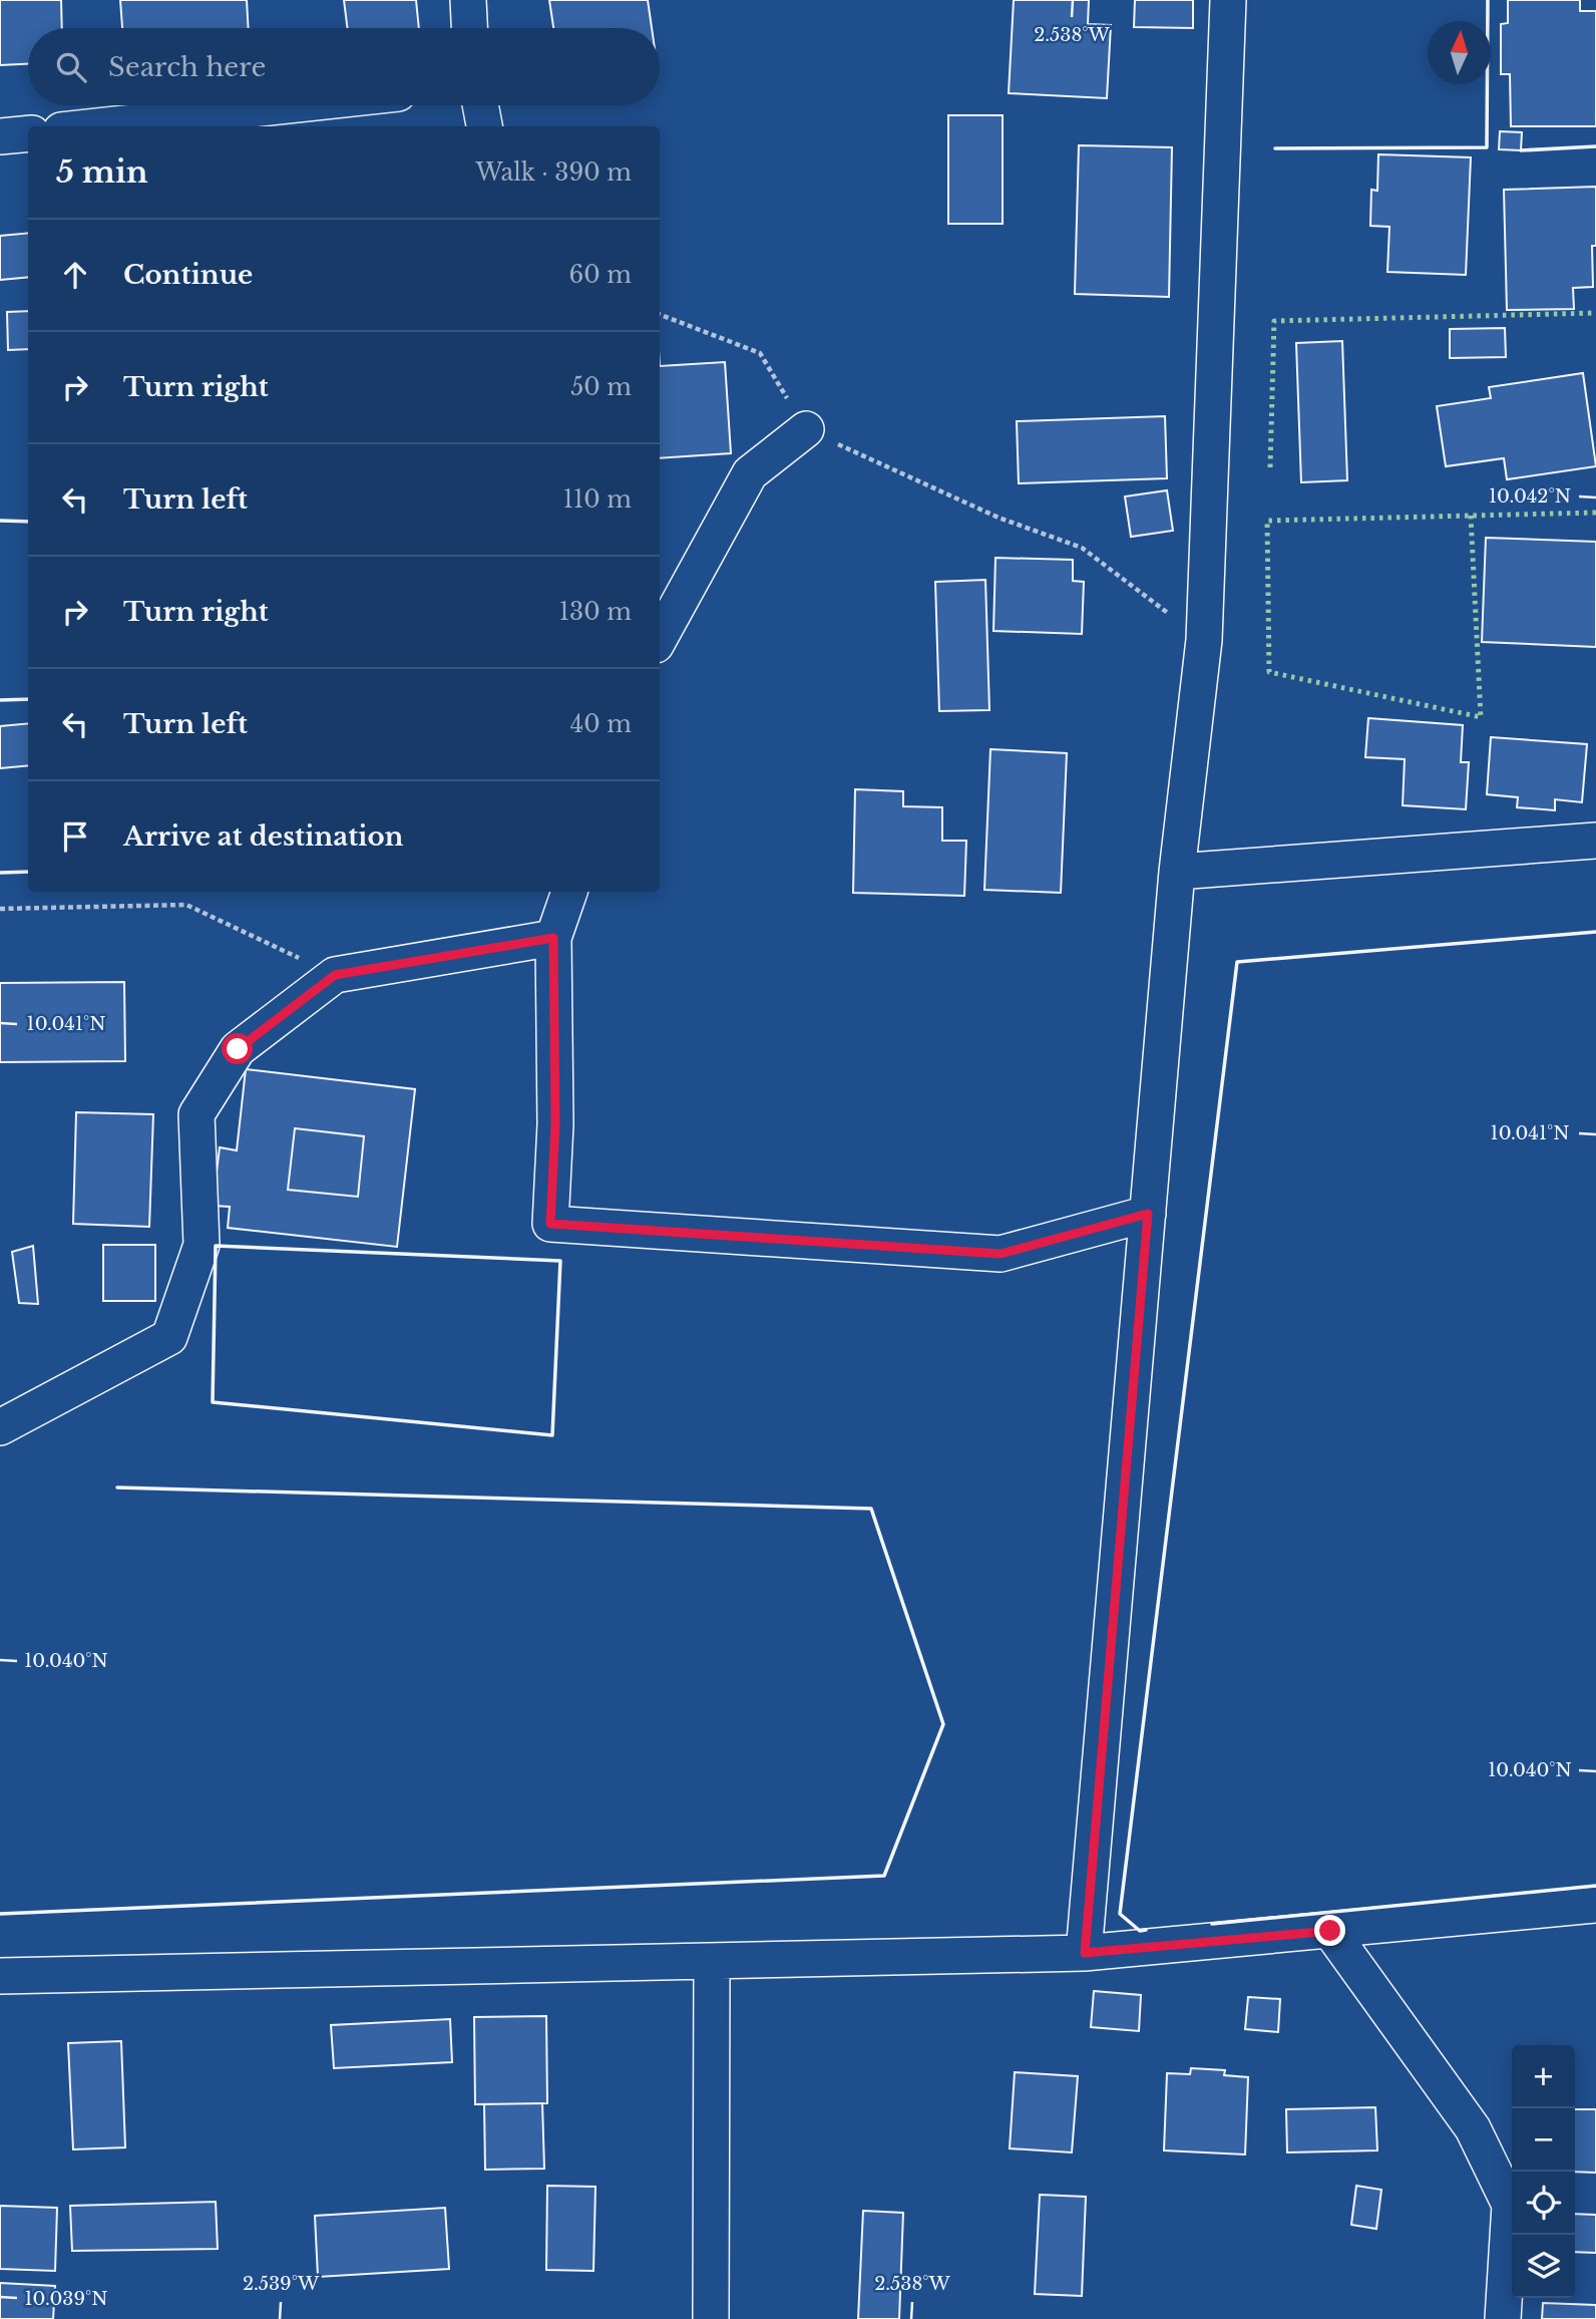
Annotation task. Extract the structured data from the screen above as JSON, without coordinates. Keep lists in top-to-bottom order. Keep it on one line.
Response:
{"north":"top","page":{"search":"Search here","heading":["5 min","Walk · 390 m"],"list":[["Continue","60 m"],["Turn right","50 m"],["Turn left","110 m"],["Turn right","130 m"],["Turn left","40 m"],"Arrive at destination"],"map_buttons":["+","−"]},"coordinates":["2.538°W","10.042°N","10.041°N","10.040°N","2.539°W","10.039°N"]}
